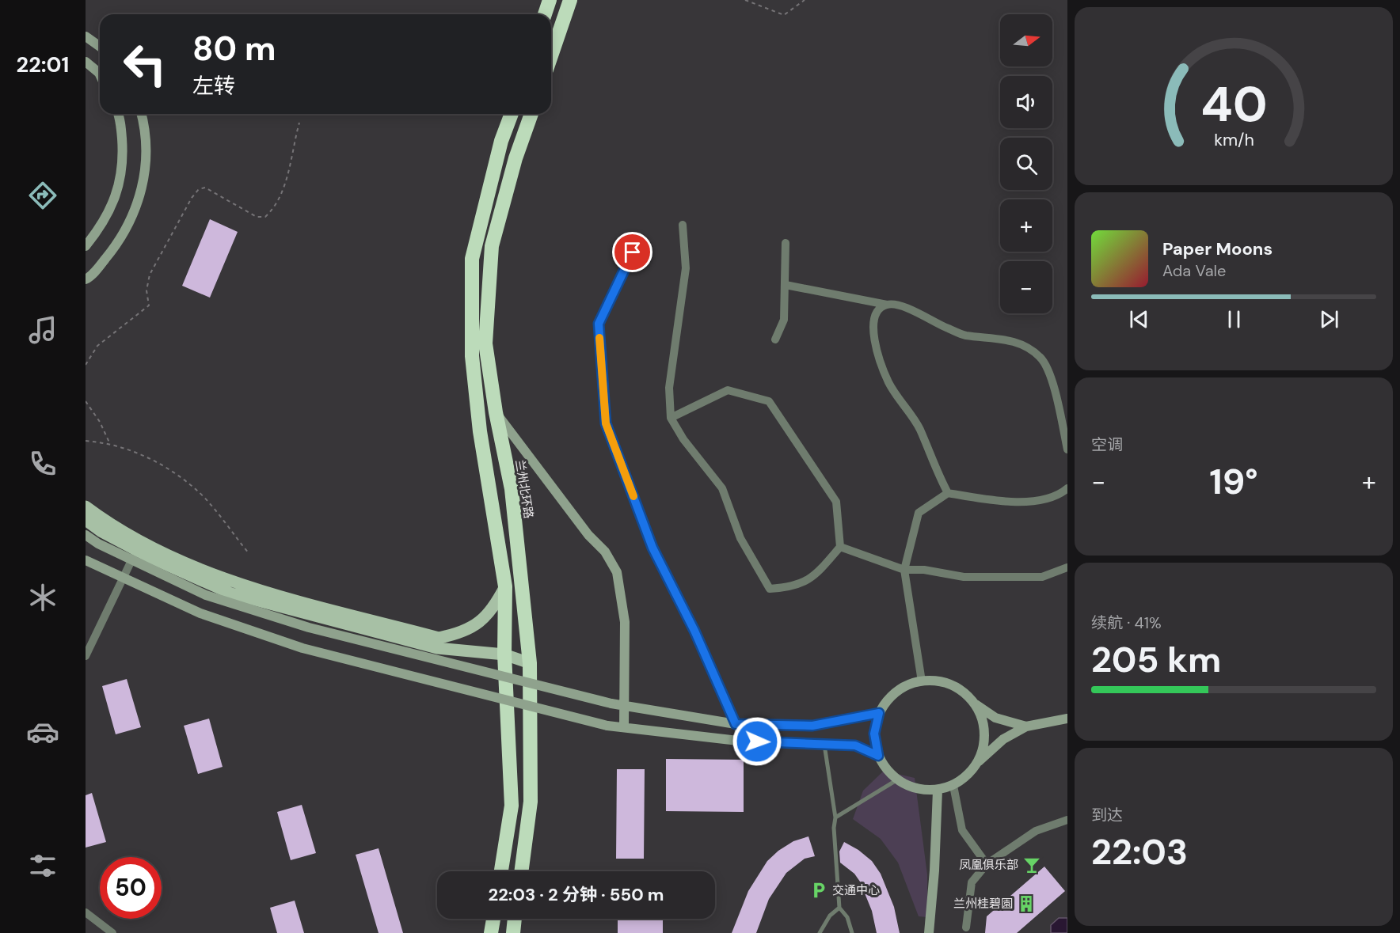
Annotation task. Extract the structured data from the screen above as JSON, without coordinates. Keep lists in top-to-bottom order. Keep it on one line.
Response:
{"streets":{"highway":["兰州北环路"]},"places":{"bar":["凤凰俱乐部"],"parking":["交通中心"],"building":["兰州桂碧園"]},"north":"right","page":{"tabs":"22:01","map_buttons":["+","−"],"turn":["80 m","左转"],"song":["Paper Moons","Ada Vale"],"tile":["空调",["续航 · 41%","205 km"],["到达","22:03"]],"heat":["−","19°","+"],"limit":"50","trip":"22:03 · 2 分钟 · 550 m","gauge":["40","km/h"]}}
